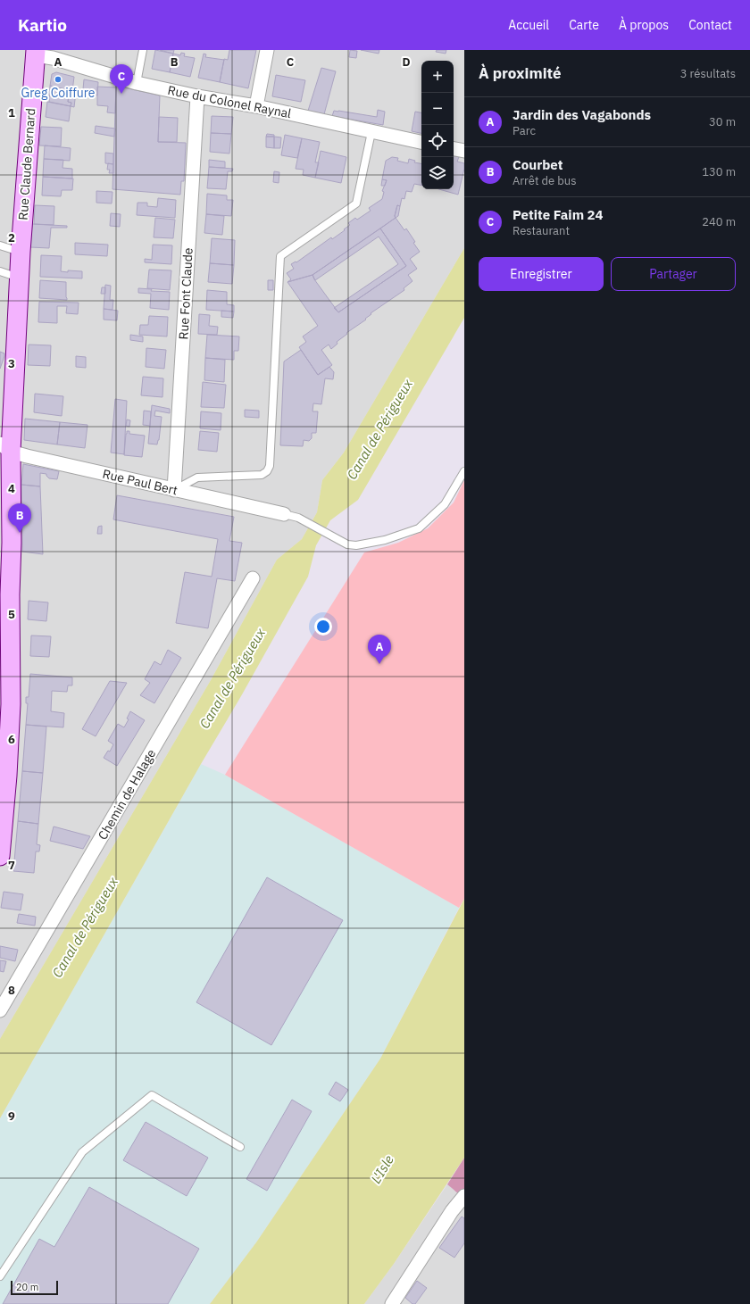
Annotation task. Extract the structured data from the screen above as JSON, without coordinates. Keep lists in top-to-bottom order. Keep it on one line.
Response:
{"streets":{"main road":["Rue Claude Bernard"],"street":["Rue du Colonel Raynal","Rue Font Claude","Rue Paul Bert","Chemin de Halage"]},"crossings":[["Rue du Colonel Raynal","Rue Claude Bernard"],["Rue du Colonel Raynal","Rue Font Claude"],["Rue Claude Bernard","Rue Paul Bert"],["Rue Font Claude","Rue Paul Bert"]],"water":["Canal de Périgueux","L'Isle"],"places":["Greg Coiffure"],"scale_bar":"20 m","page":{"header":"Kartio","nav":["Accueil","Carte","À propos","Contact"],"heading":["À proximité","3 résultats"],"map_buttons":["+","−"],"pins":["C","B","A"],"list":[{"mark":"A","name":"Jardin des Vagabonds","note":"Parc","value":"30 m"},{"mark":"B","name":"Courbet","note":"Arrêt de bus","value":"130 m"},{"mark":"C","name":"Petite Faim 24","note":"Restaurant","value":"240 m"}],"buttons":["Enregistrer","Partager"],"scale":"20 m"},"grid":{"columns":["A","B","C","D"],"rows":["1","2","3","4","5","6","7","8","9"]}}
